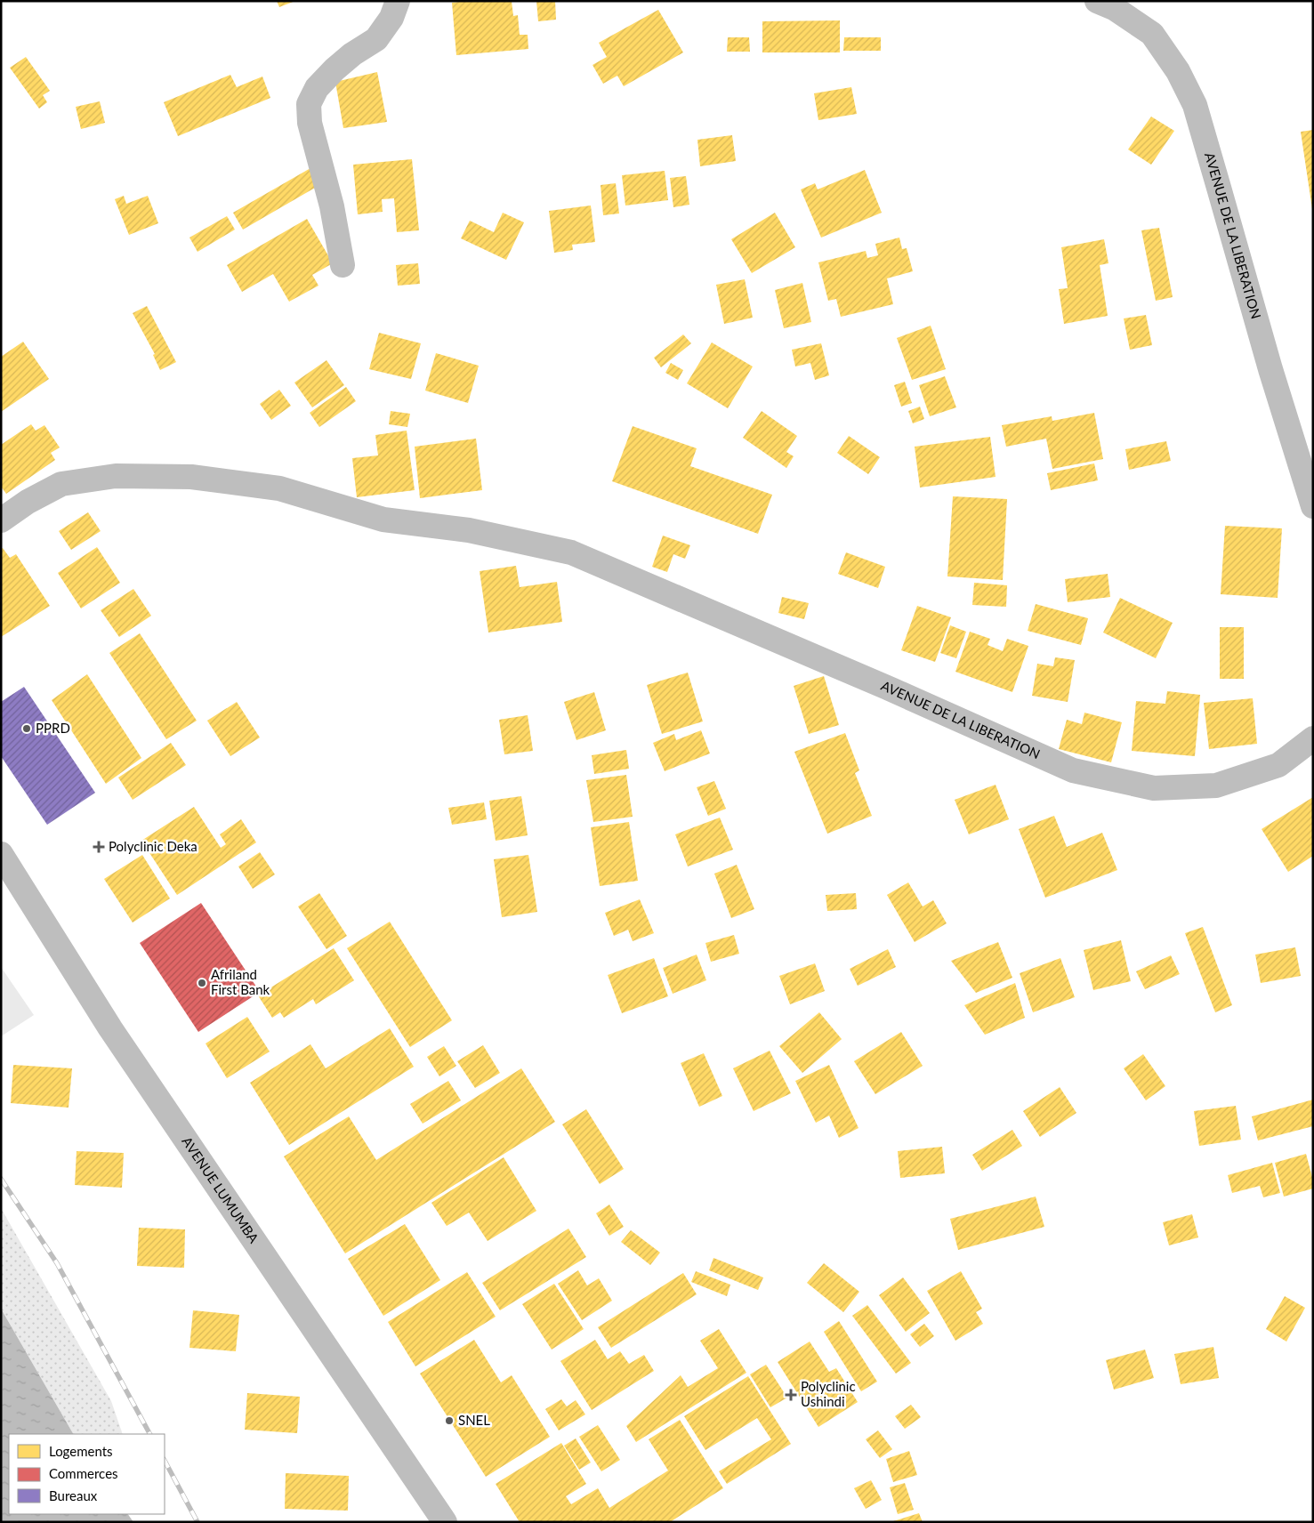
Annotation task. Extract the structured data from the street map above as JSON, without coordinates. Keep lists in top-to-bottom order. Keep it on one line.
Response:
{"streets":{"street":["AVENUE DE LA LIBERATION","AVENUE LUMUMBA"]},"places":{"other":["PPRD","Afriland First Bank","SNEL"],"health":["Polyclinic Deka","Polyclinic Ushindi"]},"legend":["Logements","Commerces","Bureaux"]}
